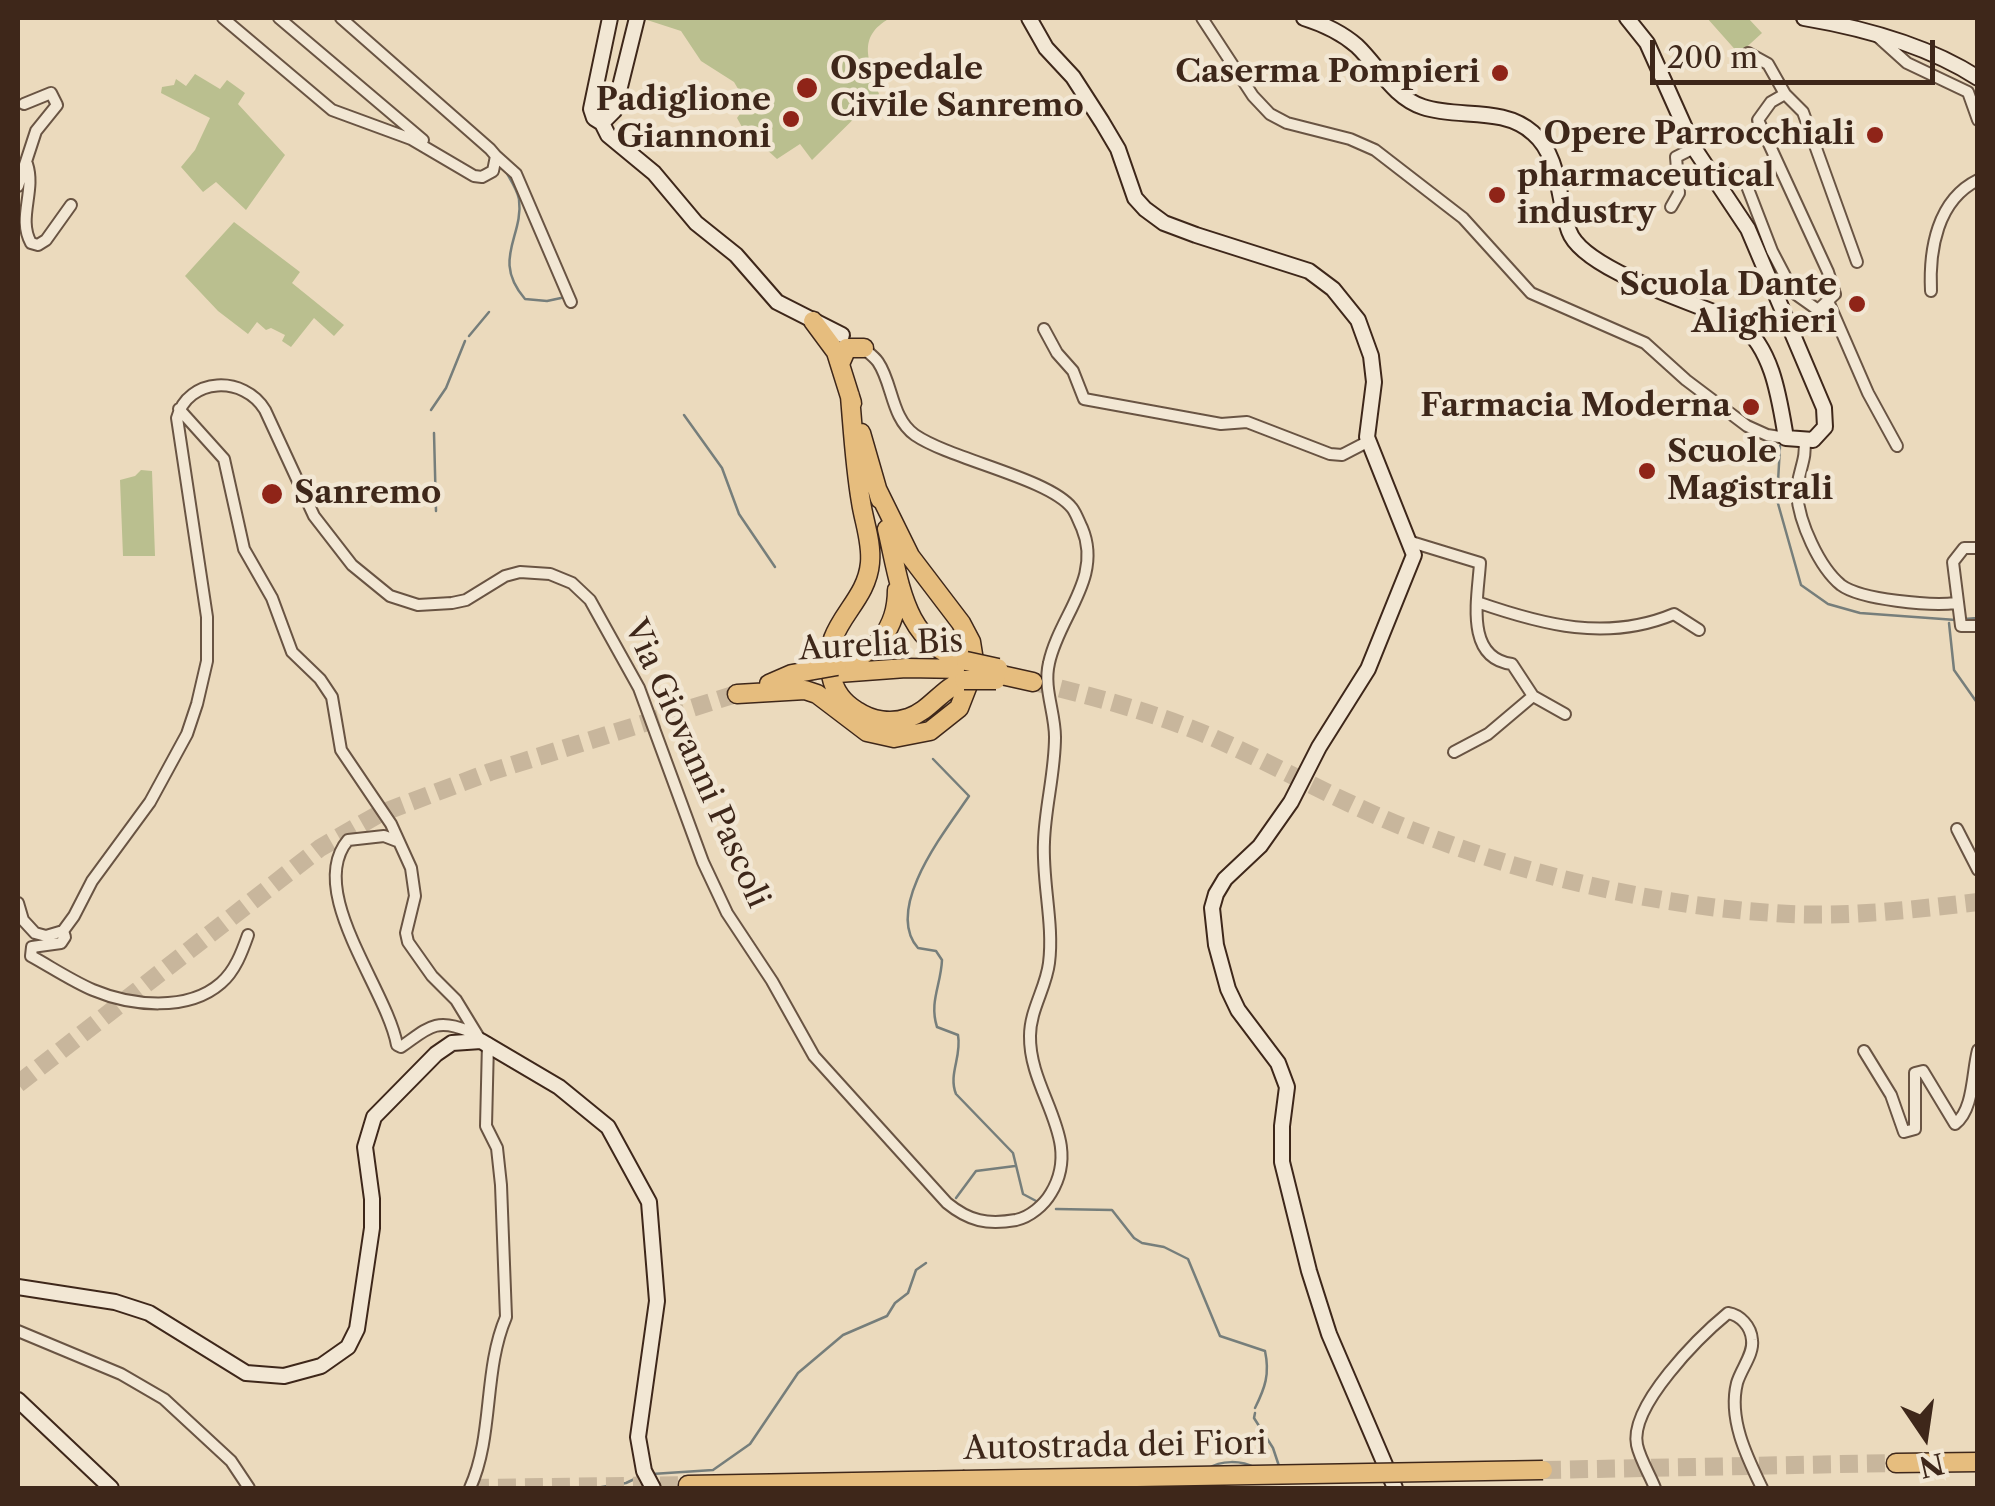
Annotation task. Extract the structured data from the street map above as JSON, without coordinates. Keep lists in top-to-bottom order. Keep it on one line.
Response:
{"streets":{"highway":["Aurelia Bis","Autostrada dei Fiori"],"street":["Via Giovanni Pascoli"]},"places":["Caserma Pompieri","Ospedale Civile Sanremo","Padiglione Giannoni","Opere Parrocchiali","pharmaceutical industry","Scuola Dante Alighieri","Farmacia Moderna","Scuole Magistrali","Sanremo"],"scale_bar":"200 m","north":"bottom"}
